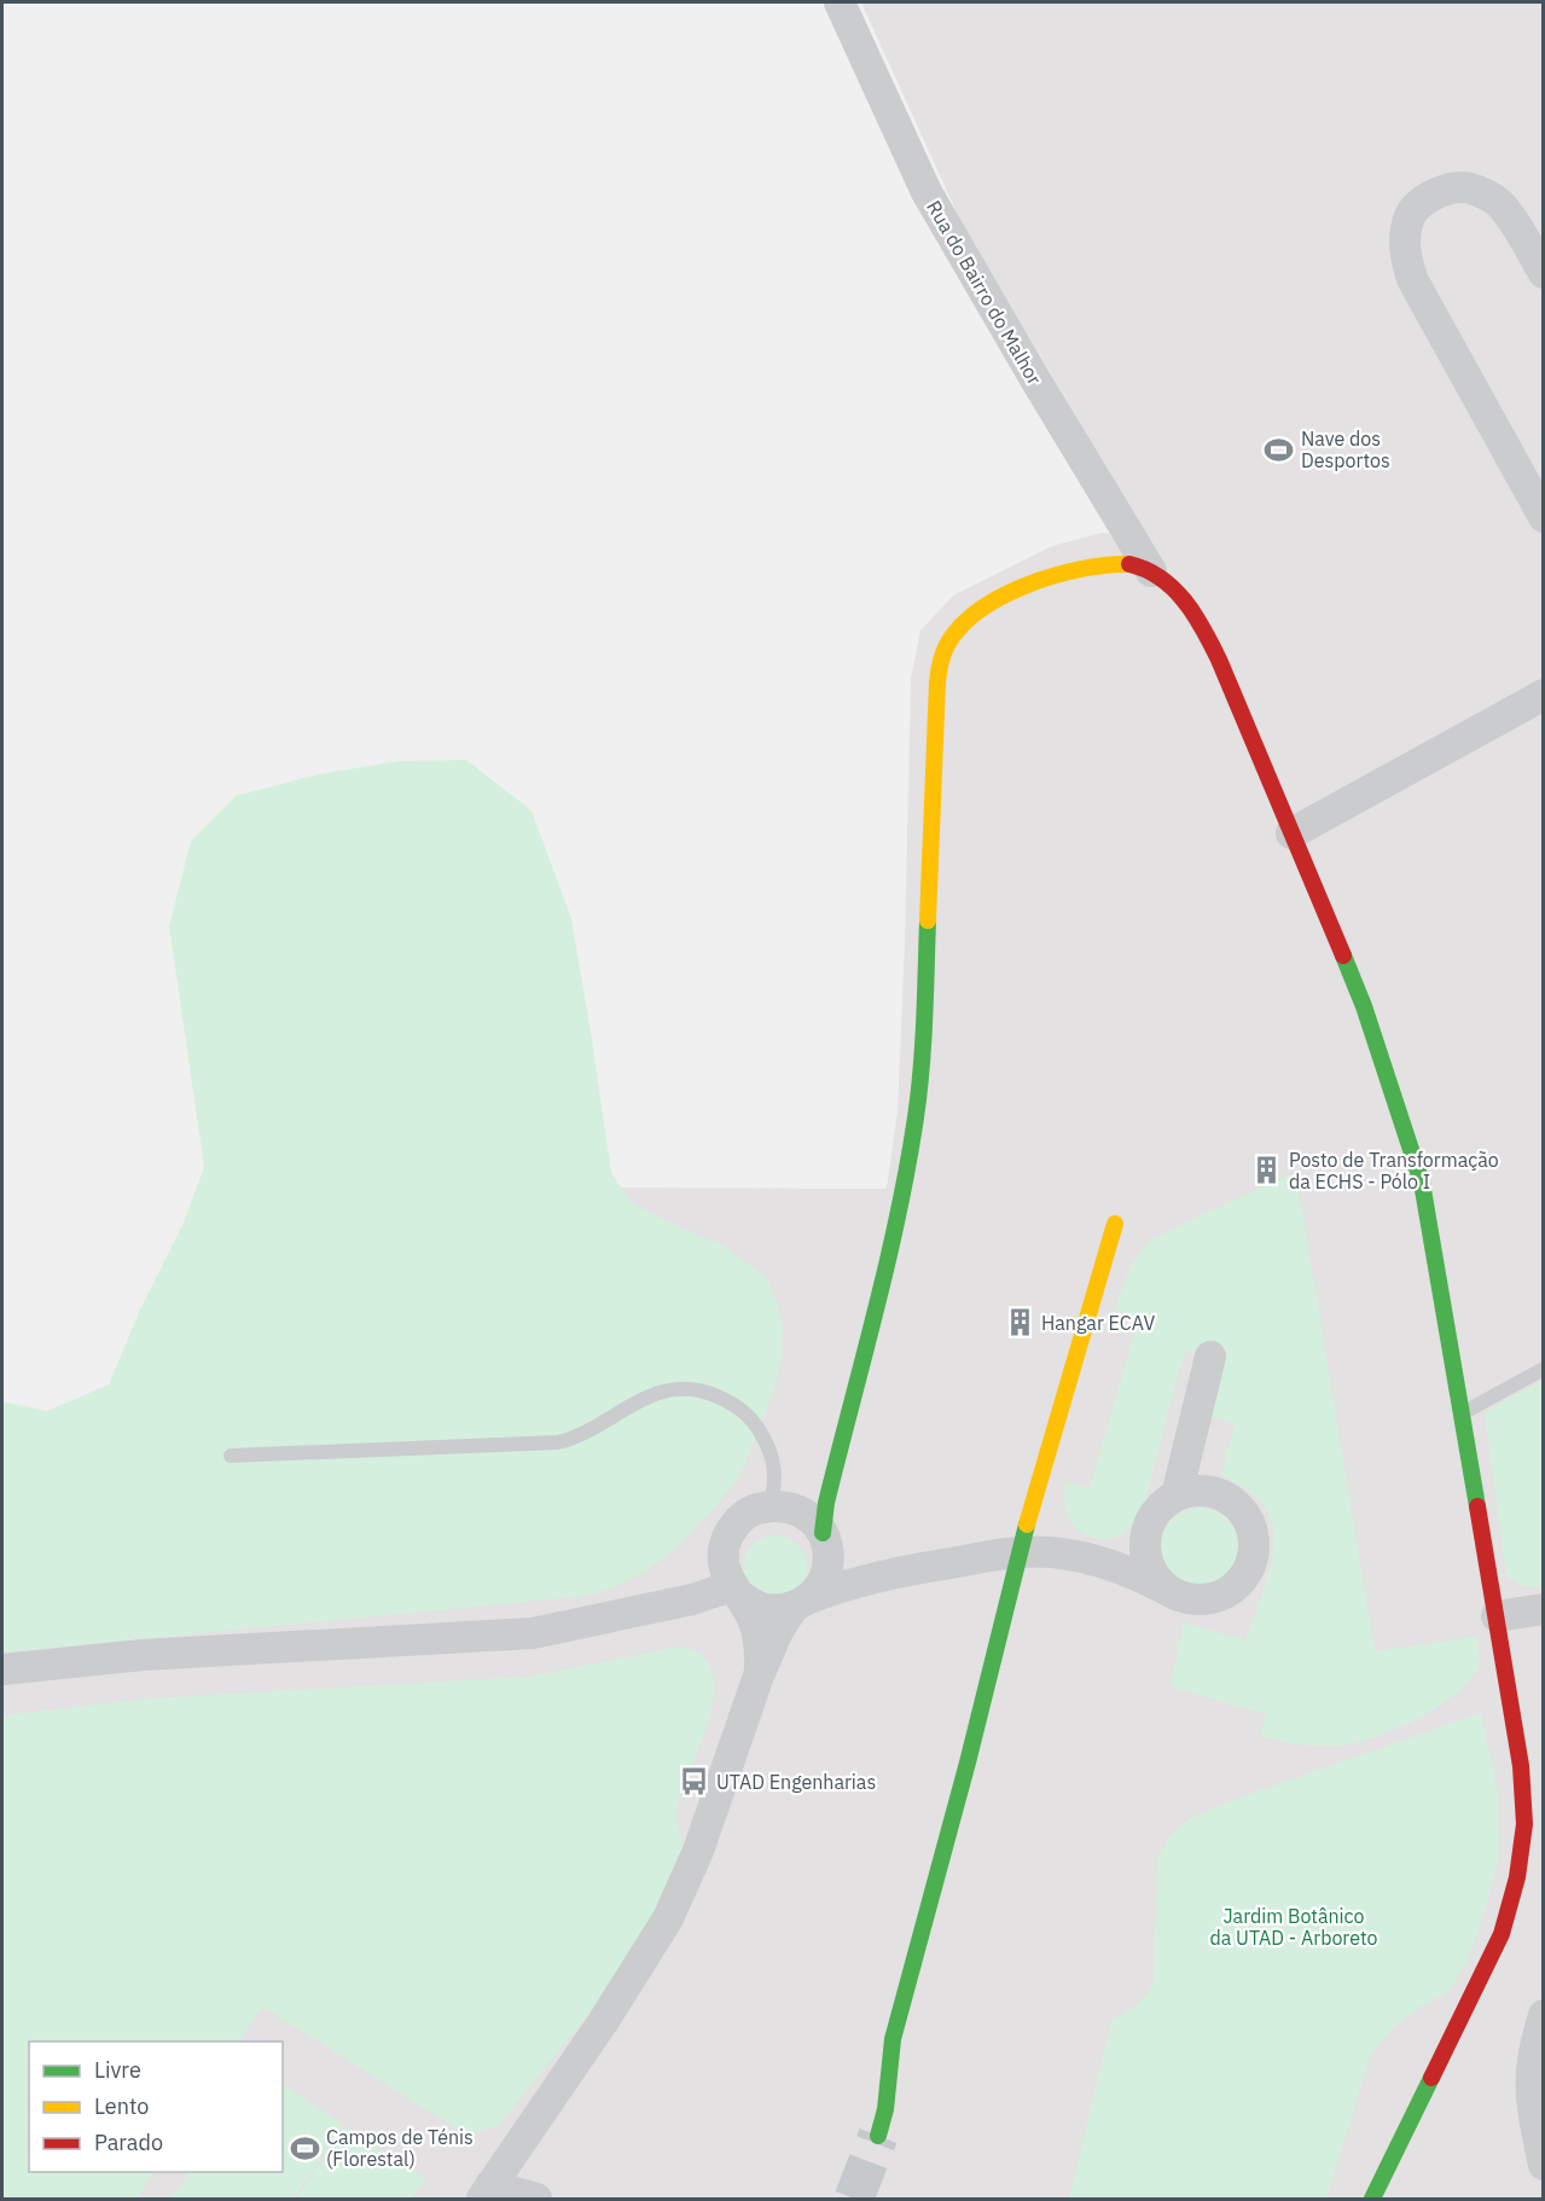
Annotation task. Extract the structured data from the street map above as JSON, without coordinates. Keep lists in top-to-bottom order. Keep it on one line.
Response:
{"streets":{"street":["Rua do Bairro do Malhor"]},"parks":["Jardim Botânico da UTAD - Arboreto"],"places":{"sports":["Nave dos Desportos","Campos de Ténis (Florestal)"],"building":["Posto de Transformação da ECHS - Pólo I","Hangar ECAV"],"bus stop":["UTAD Engenharias"]},"legend":["Livre","Lento","Parado"]}
